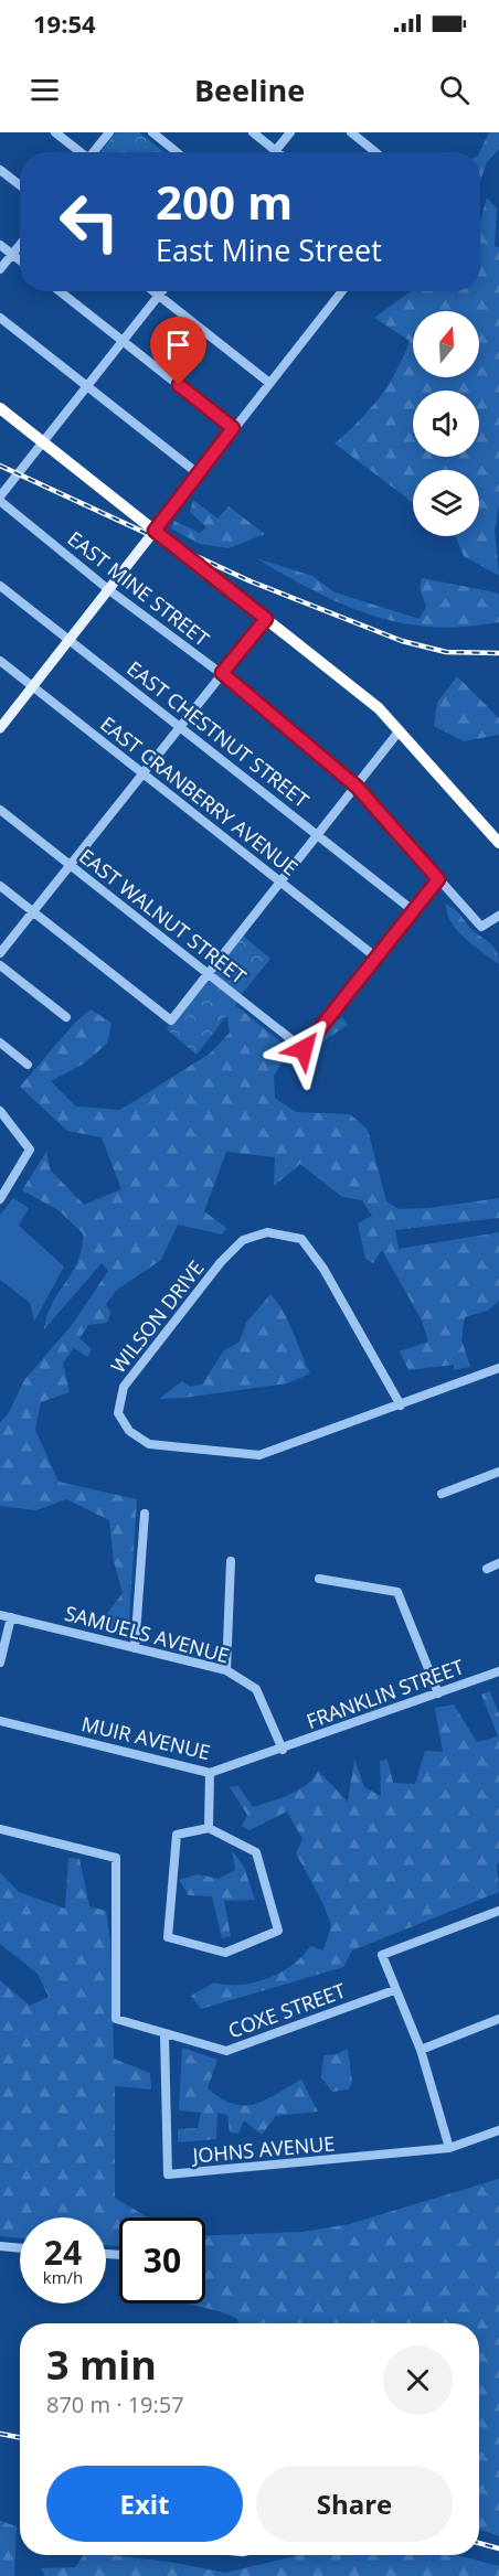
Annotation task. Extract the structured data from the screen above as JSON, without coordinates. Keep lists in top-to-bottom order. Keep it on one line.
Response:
{"streets":{"street":["EAST MINE STREET","EAST CHESTNUT STREET","EAST CRANBERRY AVENUE","EAST WALNUT STREET","WILSON DRIVE","SAMUELS AVENUE","FRANKLIN STREET","MUIR AVENUE","COXE STREET","JOHNS AVENUE"]},"crossings":[["EAST CRANBERRY AVENUE","EAST WALNUT STREET"],["SAMUELS AVENUE","FRANKLIN STREET"],["SAMUELS AVENUE","MUIR AVENUE"],["FRANKLIN STREET","MUIR AVENUE"],["COXE STREET","JOHNS AVENUE"]],"north":"top","page":{"status":"19:54","header":"Beeline","turn":["200 m","East Mine Street"],"speed":"24 km/h","limit":"30","heading":["3 min","870 m · 19:57"],"buttons":["Exit","Share"]}}
